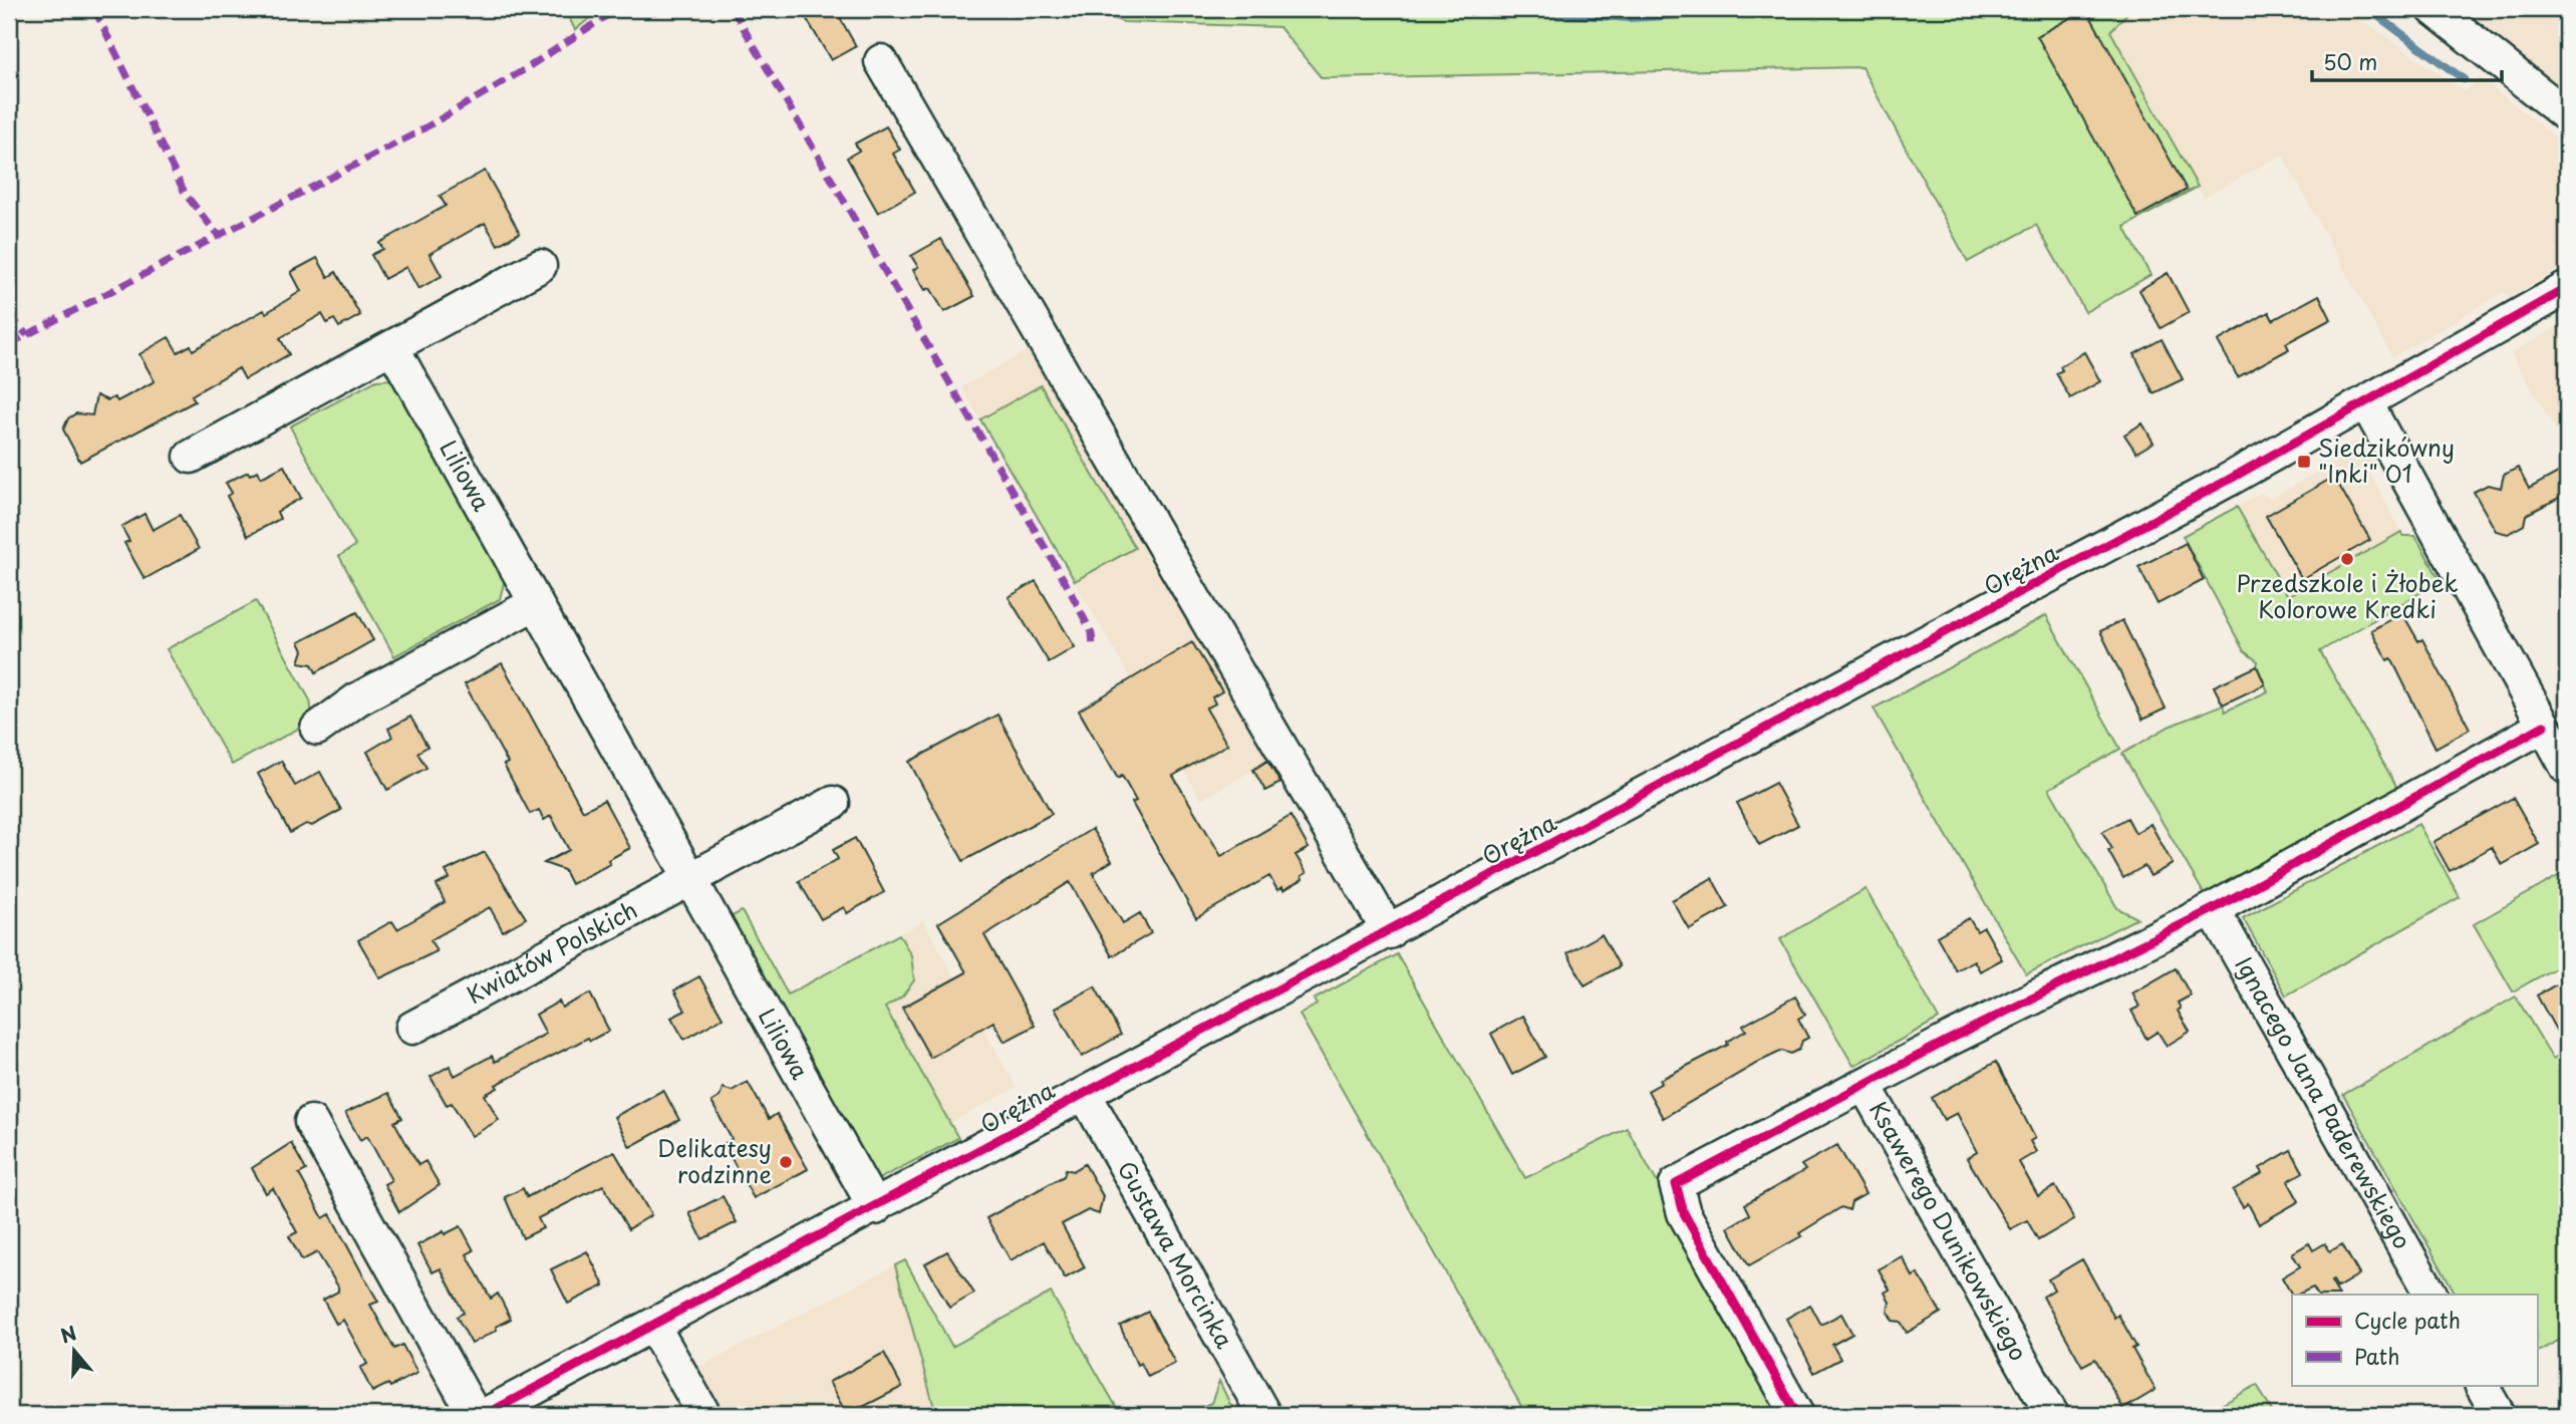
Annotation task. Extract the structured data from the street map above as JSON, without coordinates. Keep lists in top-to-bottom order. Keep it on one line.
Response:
{"streets":{"street":["Liliowa","Orężna","Kwiatów Polskich","Ignacego Jana Paderewskiego","Ksawerego Dunikowskiego","Gustawa Morcinka"]},"crossings":[["Liliowa","Orężna"],["Liliowa","Kwiatów Polskich"],["Orężna","Gustawa Morcinka"]],"places":{"transit":["Siedzikówny \"Inki\" 01"],"other":["Przedszkole i Żłobek Kolorowe Kredki","Delikatesy rodzinne"]},"legend":["Cycle path","Path"],"scale_bar":"50 m","north":"top"}
